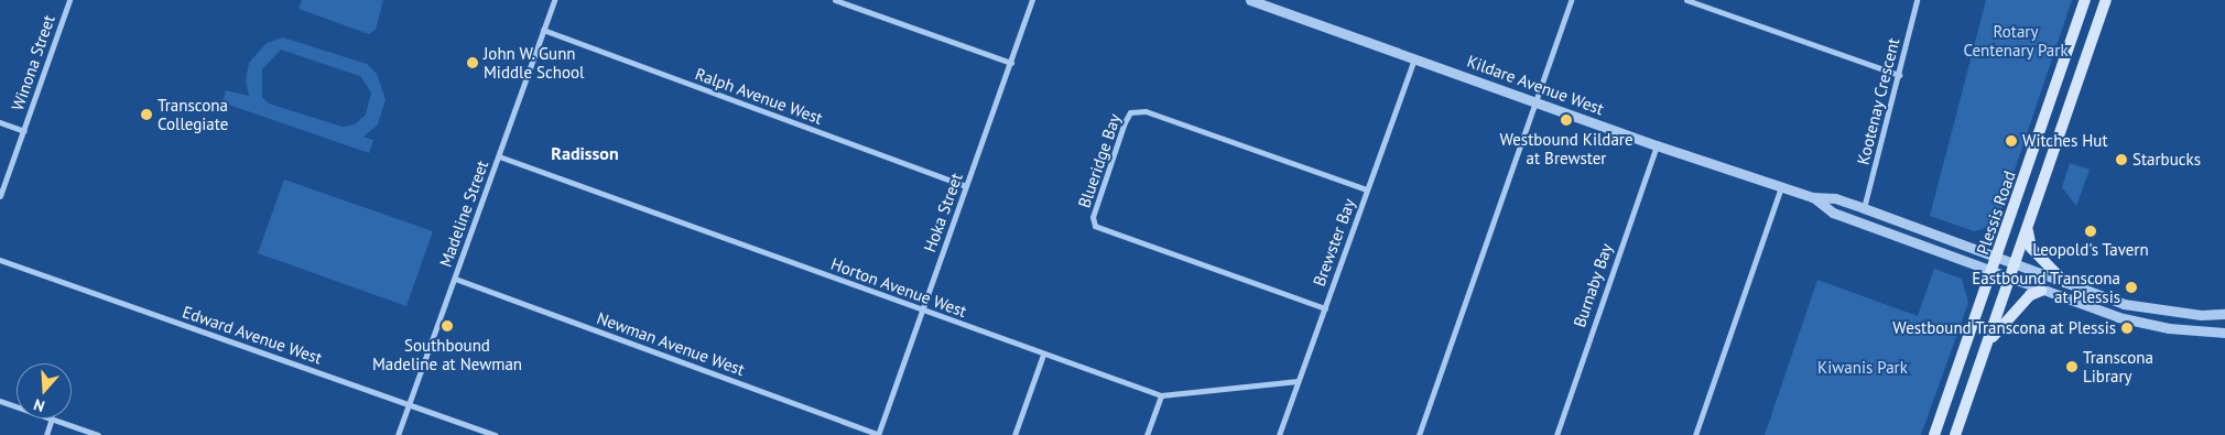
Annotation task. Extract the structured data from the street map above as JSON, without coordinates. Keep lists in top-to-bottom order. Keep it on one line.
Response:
{"streets":{"main road":["Plessis Road"],"street":["Winona Street","Kildare Avenue West","Ralph Avenue West","Kootenay Crescent","Blueridge Bay","Hoka Street","Madeline Street","Brewster Bay","Burnaby Bay","Horton Avenue West","Edward Avenue West","Newman Avenue West"]},"crossings":[["Kildare Avenue West","Kootenay Crescent"],["Kildare Avenue West","Plessis Road"],["Kildare Avenue West","Brewster Bay"],["Kildare Avenue West","Burnaby Bay"],["Ralph Avenue West","Hoka Street"],["Ralph Avenue West","Madeline Street"],["Blueridge Bay","Brewster Bay"],["Hoka Street","Horton Avenue West"],["Hoka Street","Newman Avenue West"],["Madeline Street","Horton Avenue West"],["Madeline Street","Edward Avenue West"],["Madeline Street","Newman Avenue West"],["Brewster Bay","Horton Avenue West"]],"districts":["Radisson"],"parks":["Rotary Centenary Park","Kiwanis Park"],"places":["John W. Gunn Middle School","Transcona Collegiate","Westbound Kildare at Brewster","Witches Hut","Starbucks","Leopold's Tavern","Eastbound Transcona at Plessis","Southbound Madeline at Newman","Westbound Transcona at Plessis","Transcona Library"],"north":"bottom"}
